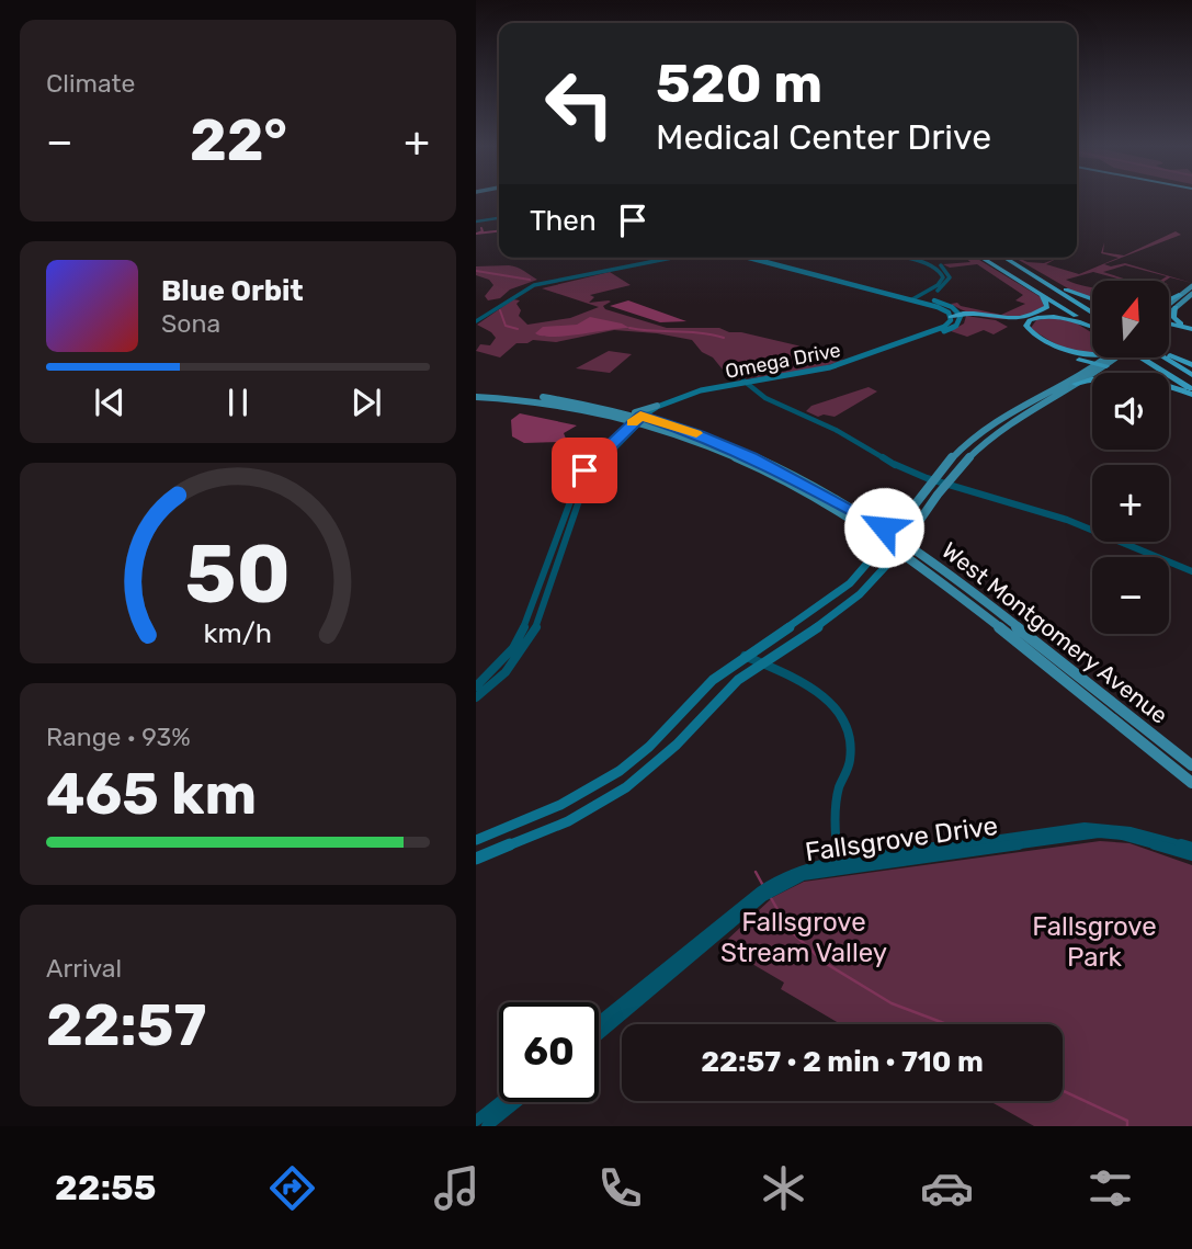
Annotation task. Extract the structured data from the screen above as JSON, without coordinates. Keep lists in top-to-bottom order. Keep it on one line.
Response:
{"streets":{"main road":["Omega Drive","West Montgomery Avenue"],"street":["Fallsgrove Drive"]},"parks":["Fallsgrove Stream Valley","Fallsgrove Park"],"north":"top","page":{"tile":["Climate",["Range · 93%","465 km"],["Arrival","22:57"]],"turn":["520 m","Medical Center Drive"],"heat":["−","22°","+"],"then":"Then","song":["Blue Orbit","Sona"],"map_buttons":["+","−"],"limit":"60","trip":"22:57 · 2 min · 710 m","tabs":"22:55","gauge":["50","km/h"]}}
